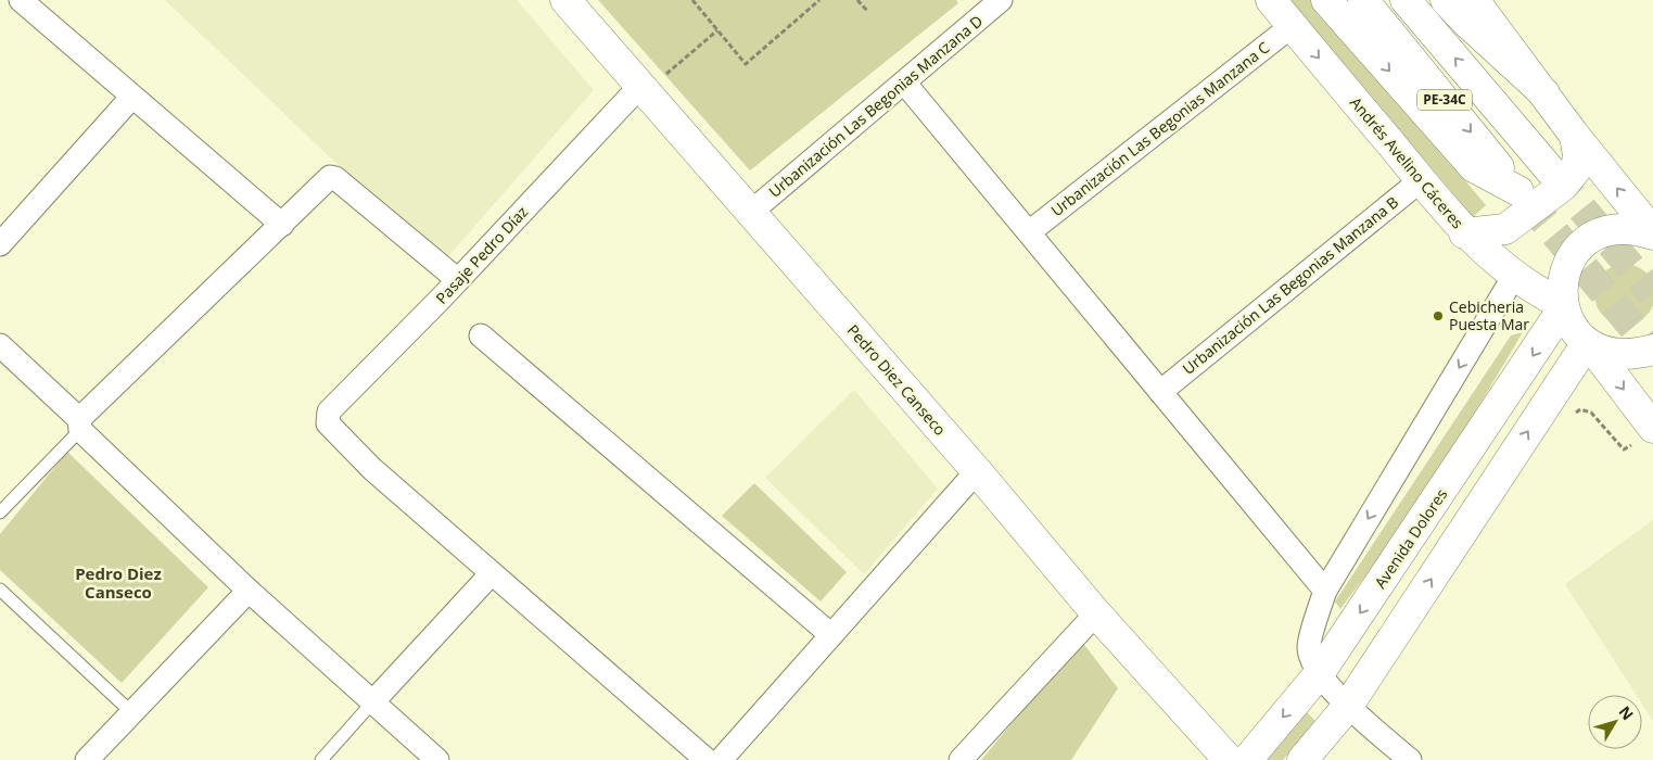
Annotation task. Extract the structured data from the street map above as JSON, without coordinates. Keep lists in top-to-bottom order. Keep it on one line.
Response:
{"streets":{"main road":["PE-34C","Andrés Avelino Cáceres","Pedro Diez Canseco","Avenida Dolores"],"street":["Urbanización Las Begonias Manzana D","Urbanización Las Begonias Manzana C","Pasaje Pedro Díaz","Urbanización Las Begonias Manzana B"]},"crossings":[["Urbanización Las Begonias Manzana D","Pedro Diez Canseco"],["Urbanización Las Begonias Manzana C","Andrés Avelino Cáceres"],["Andrés Avelino Cáceres","Urbanización Las Begonias Manzana B"],["Andrés Avelino Cáceres","Avenida Dolores"],["Pasaje Pedro Díaz","Pedro Diez Canseco"]],"districts":["Pedro Diez Canseco"],"places":["Cebicheria Puesta Mar"],"north":"top right"}
